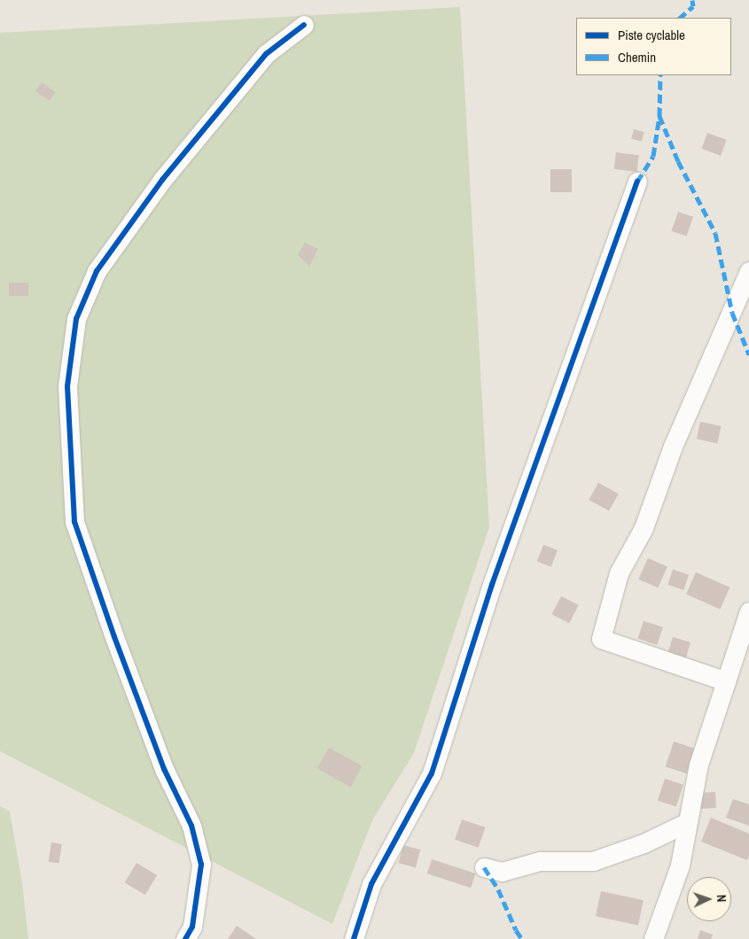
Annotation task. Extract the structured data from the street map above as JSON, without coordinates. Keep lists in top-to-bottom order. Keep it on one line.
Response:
{"legend":["Piste cyclable","Chemin"],"north":"right"}
